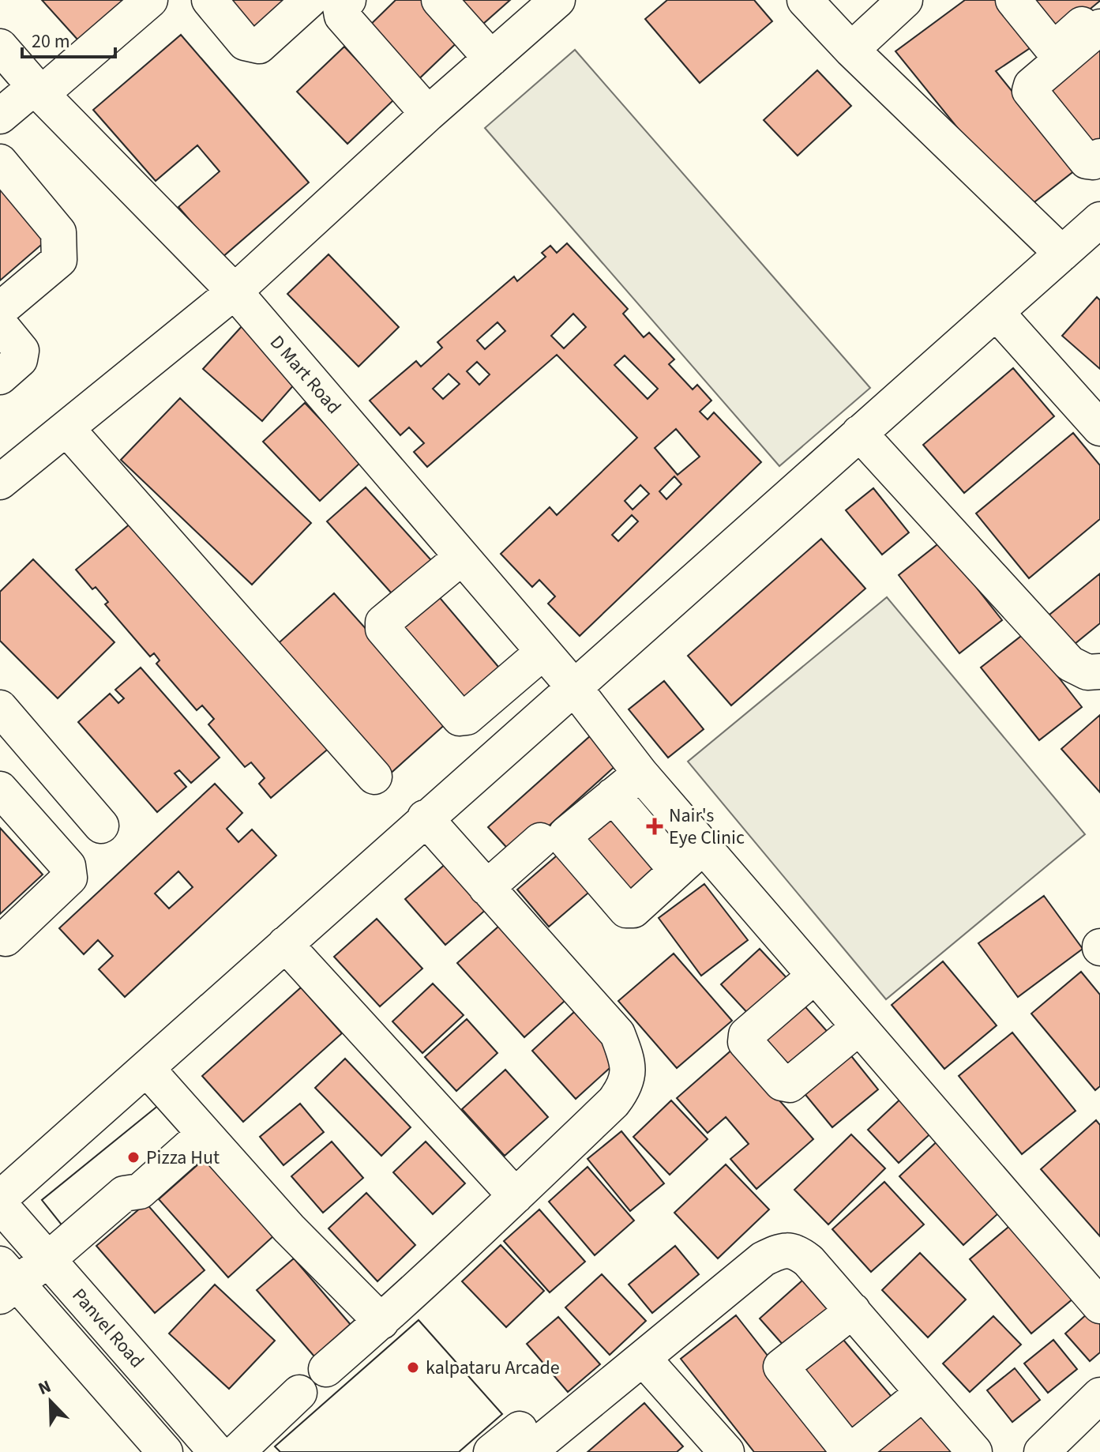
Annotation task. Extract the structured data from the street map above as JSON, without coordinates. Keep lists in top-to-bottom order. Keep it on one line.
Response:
{"streets":{"street":["D Mart Road","Panvel Road"]},"places":{"health":["Nair's Eye Clinic"],"other":["Pizza Hut","kalpataru Arcade"]},"scale_bar":"20 m","north":"top left"}
